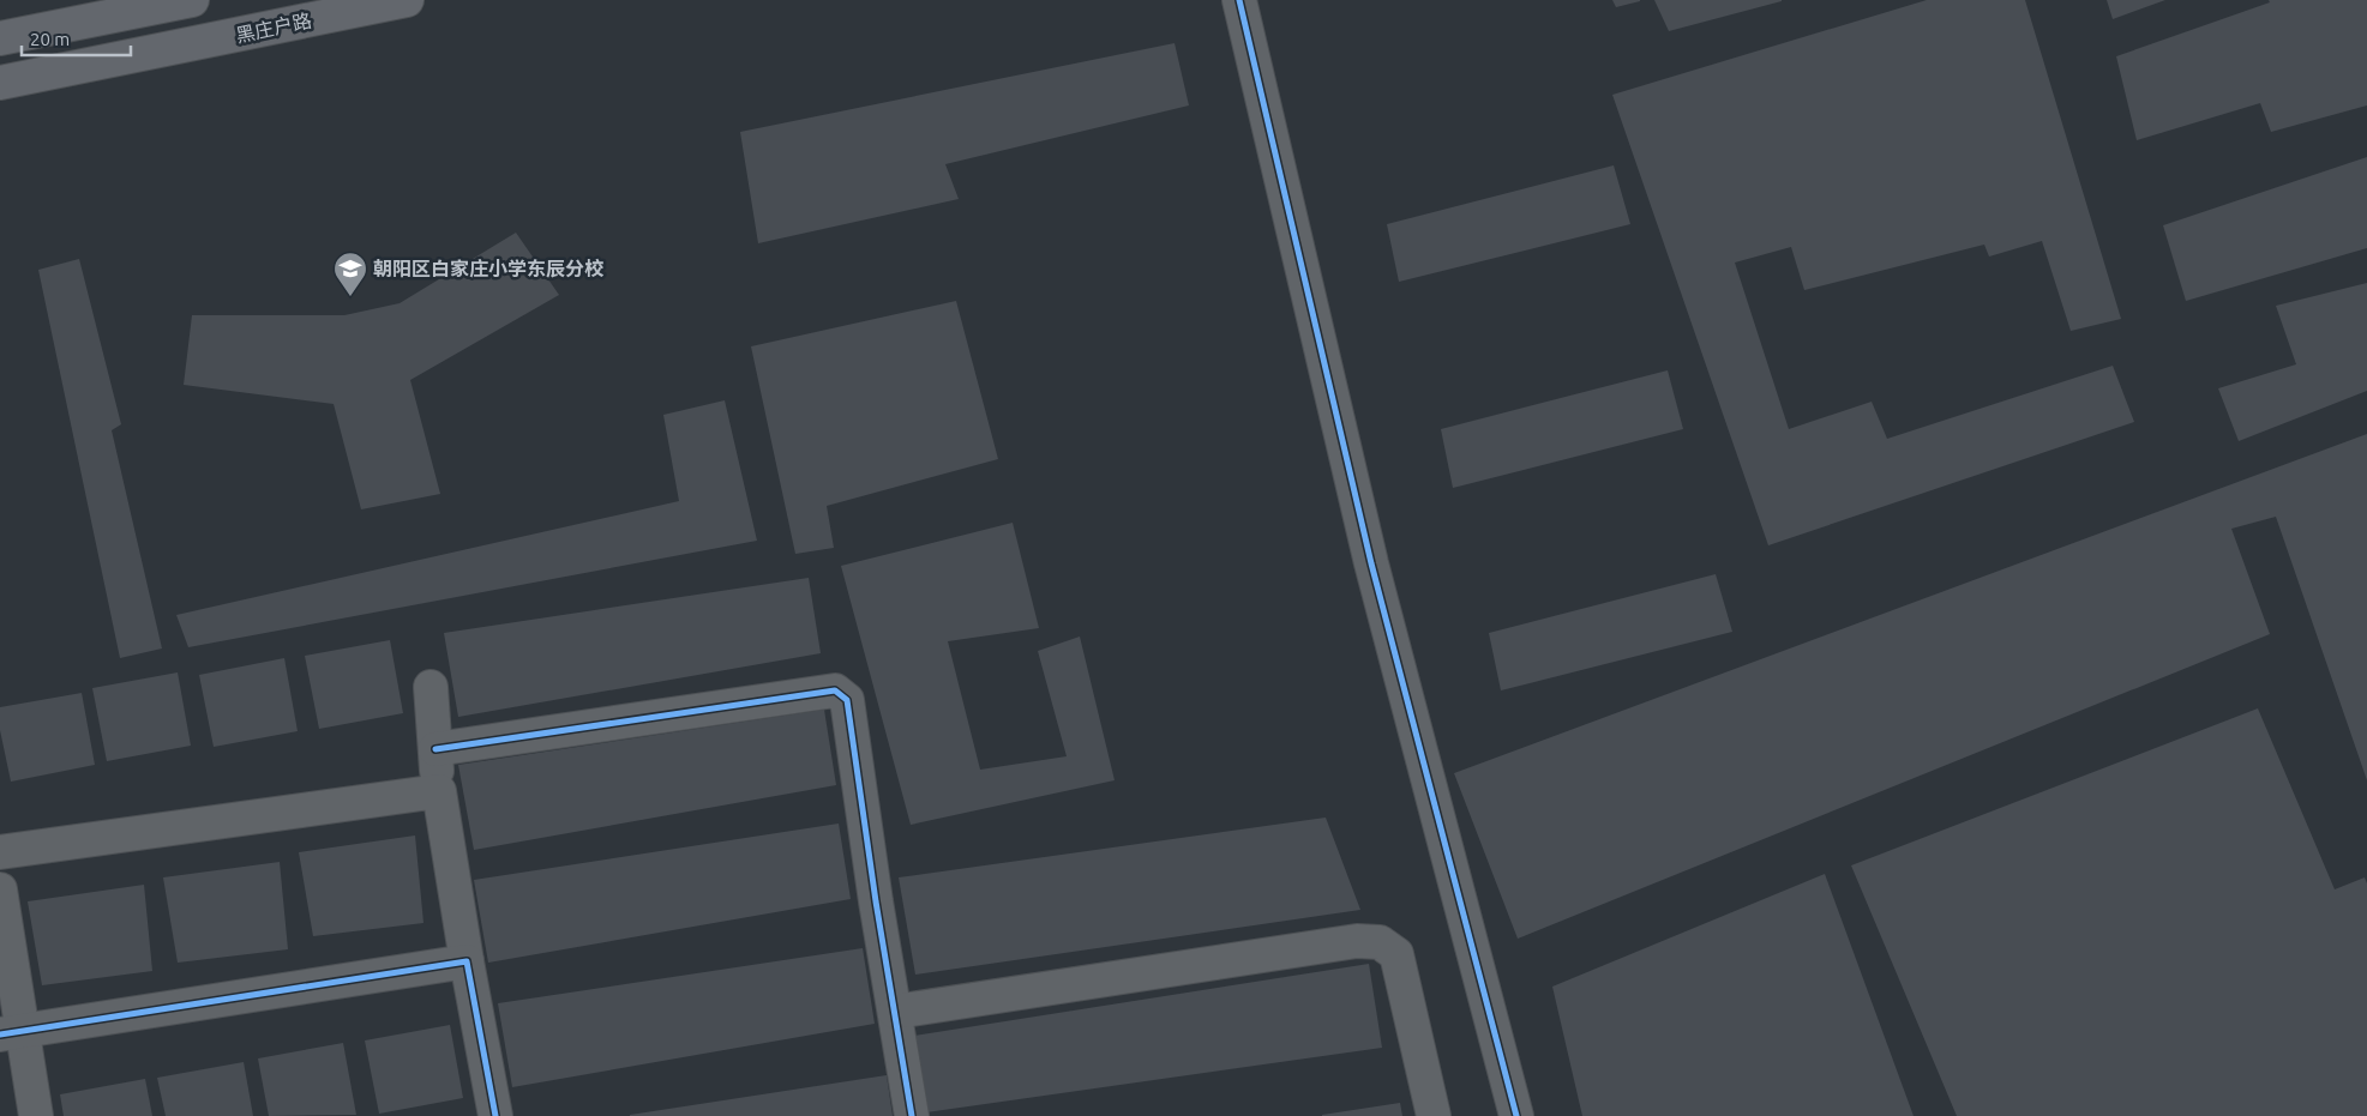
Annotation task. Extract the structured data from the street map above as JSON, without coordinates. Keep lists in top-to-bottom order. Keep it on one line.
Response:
{"streets":{"street":["黑庄户路"]},"places":{"school or university":["朝阳区白家庄小学东辰分校"]},"scale_bar":"20 m"}
